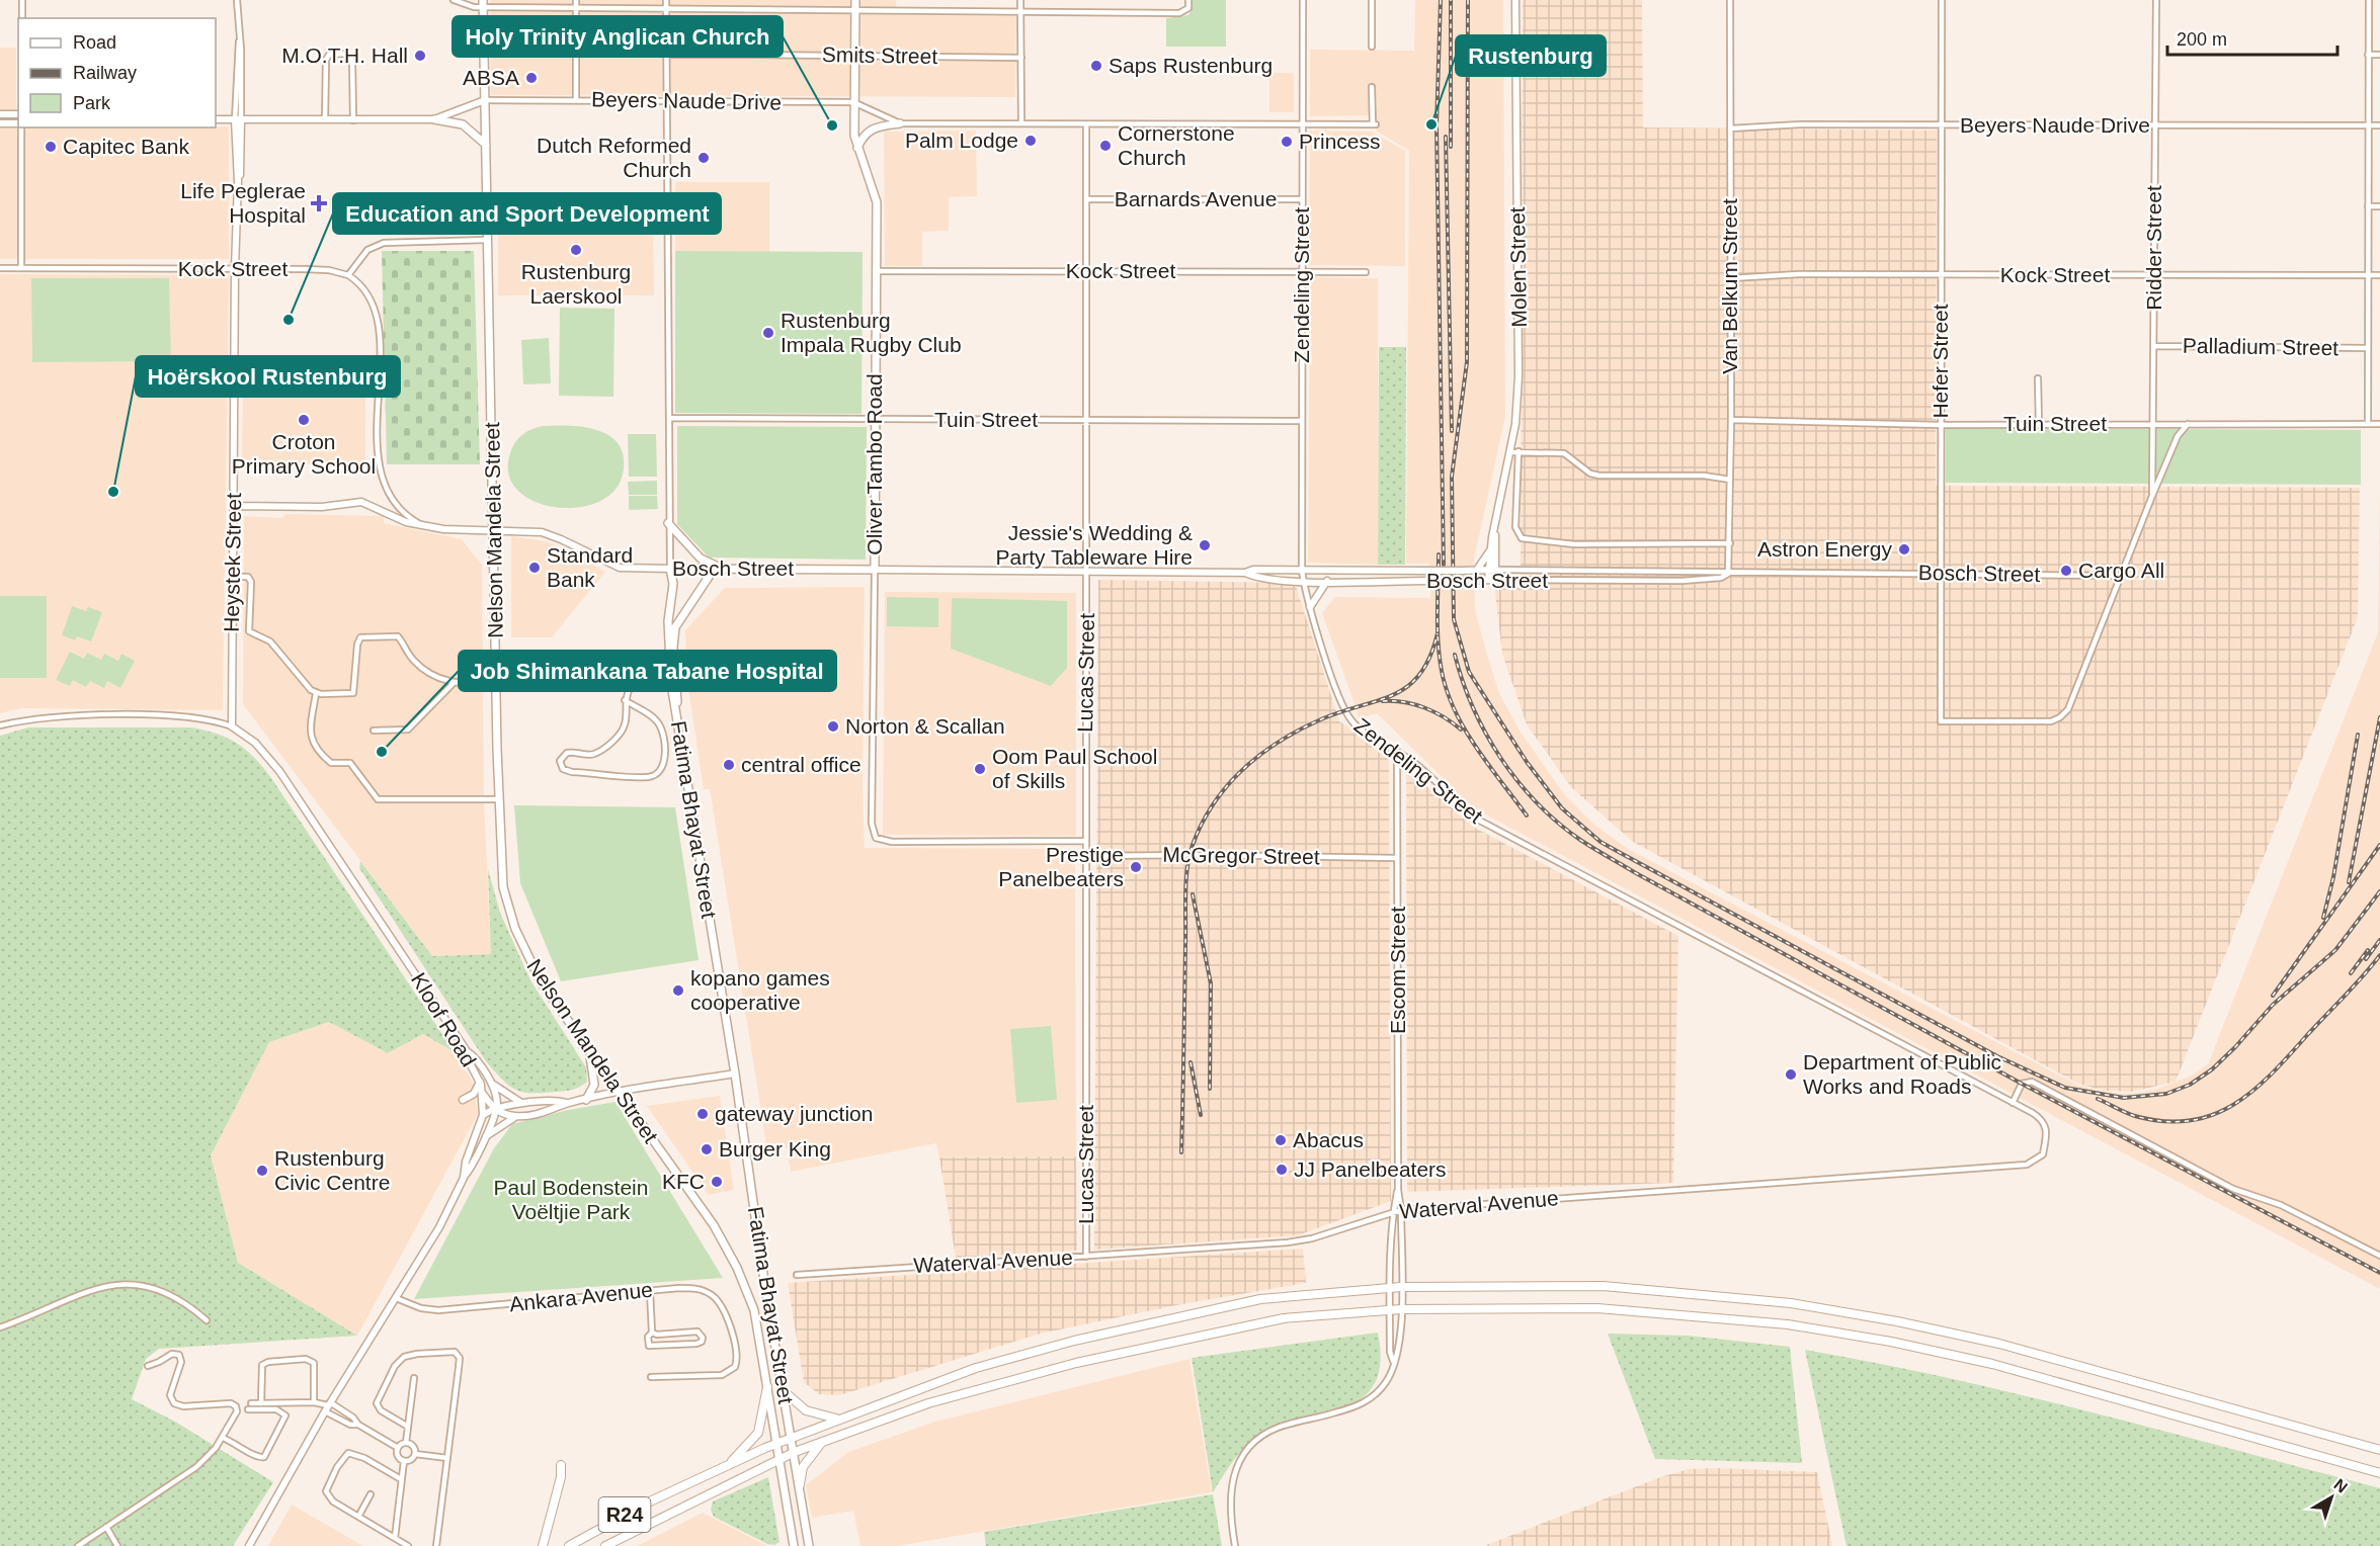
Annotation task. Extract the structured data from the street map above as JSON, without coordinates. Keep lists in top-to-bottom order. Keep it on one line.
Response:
{"streets":{"main road":["Oliver Tambo Road","Nelson Mandela Street","Bosch Street","Fatima Bhayat Street","R24"],"street":["Smits Street","Beyers Naude Drive","Barnards Avenue","Ridder Street","Molen Street","Kock Street","Zendeling Street","Van Belkum Street","Palladium Street","Hefer Street","Tuin Street","Heystek Street","Lucas Street","McGregor Street","Escom Street","Kloof Road","Waterval Avenue","Ankara Avenue"]},"crossings":[["Smits Street","Oliver Tambo Road"],["Smits Street","Nelson Mandela Street"],["Smits Street","Fatima Bhayat Street"],["Beyers Naude Drive","Ridder Street"],["Beyers Naude Drive","Zendeling Street"],["Beyers Naude Drive","Van Belkum Street"],["Beyers Naude Drive","Hefer Street"],["Beyers Naude Drive","Oliver Tambo Road"],["Beyers Naude Drive","Nelson Mandela Street"],["Beyers Naude Drive","Heystek Street"],["Beyers Naude Drive","Lucas Street"],["Beyers Naude Drive","Fatima Bhayat Street"],["Barnards Avenue","Zendeling Street"],["Barnards Avenue","Lucas Street"],["Ridder Street","Kock Street"],["Ridder Street","Palladium Street"],["Ridder Street","Hefer Street"],["Ridder Street","Tuin Street"],["Ridder Street","Bosch Street"],["Kock Street","Zendeling Street"],["Kock Street","Van Belkum Street"],["Kock Street","Hefer Street"],["Kock Street","Oliver Tambo Road"],["Kock Street","Heystek Street"],["Kock Street","Lucas Street"],["Zendeling Street","Tuin Street"],["Zendeling Street","Bosch Street"],["Zendeling Street","Escom Street"],["Zendeling Street","Waterval Avenue"],["Van Belkum Street","Tuin Street"],["Van Belkum Street","Bosch Street"],["Hefer Street","Tuin Street"],["Hefer Street","Bosch Street"],["Tuin Street","Oliver Tambo Road"],["Tuin Street","Lucas Street"],["Tuin Street","Fatima Bhayat Street"],["Oliver Tambo Road","Bosch Street"],["Oliver Tambo Road","Lucas Street"],["Nelson Mandela Street","Bosch Street"],["Nelson Mandela Street","R24"],["Heystek Street","Bosch Street"],["Heystek Street","Kloof Road"],["Bosch Street","Lucas Street"],["Bosch Street","Fatima Bhayat Street"],["Lucas Street","McGregor Street"],["Lucas Street","Waterval Avenue"],["Fatima Bhayat Street","R24"],["McGregor Street","Escom Street"],["Escom Street","Waterval Avenue"],["Kloof Road","Ankara Avenue"]],"parks":["Paul Bodenstein Voëltjie Park"],"places":{"other":["M.O.T.H. Hall","Saps Rustenburg","ABSA","Rustenburg","Holy Trinity Anglican Church","Palm Lodge","Princess","Cornerstone Church","Capitec Bank","Dutch Reformed Church","Rustenburg Laerskool","Education and Sport Development","Rustenburg Impala Rugby Club","Croton Primary School","Hoërskool Rustenburg","Jessie's Wedding & Party Tableware Hire","Astron Energy","Standard Bank","Cargo All","Norton & Scallan","Job Shimankana Tabane Hospital","central office","Oom Paul School of Skills","Prestige Panelbeaters","kopano games cooperative","Department of Public Works and Roads","gateway junction","Abacus","Burger King","JJ Panelbeaters","Rustenburg Civic Centre","KFC"],"health":["Life Peglerae Hospital"]},"legend":["Road","Railway","Park"],"scale_bar":"200 m","north":"top right"}
